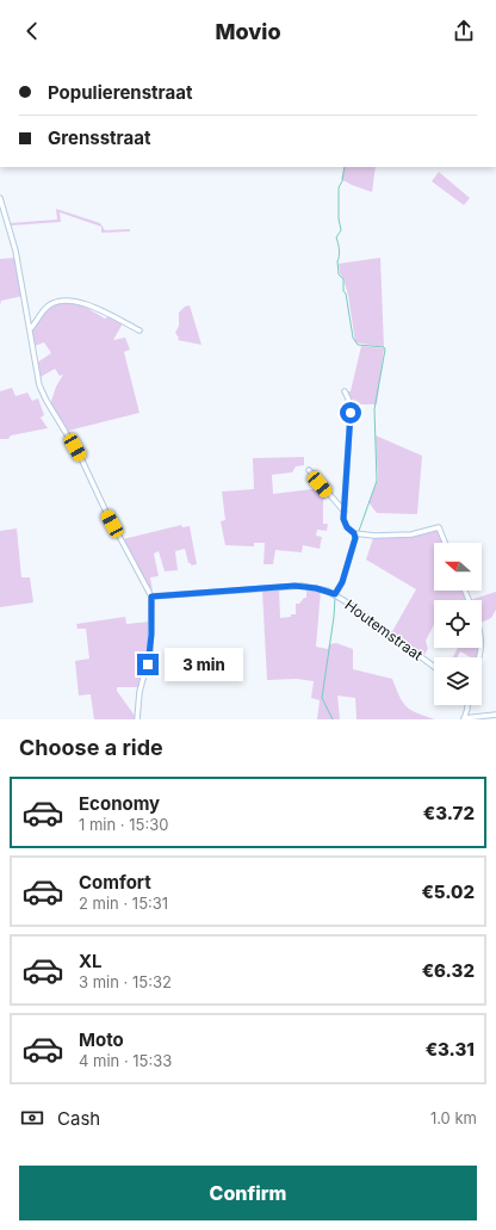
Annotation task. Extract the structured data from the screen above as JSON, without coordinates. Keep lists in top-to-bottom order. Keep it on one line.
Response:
{"streets":{"street":["Houtemstraat"]},"north":"left","page":{"header":"Movio","banner":["Populierenstraat","Grensstraat"],"bubble":"3 min","heading":"Choose a ride","list":[{"name":"Economy","note":"1 min · 15:30","value":"€3.72"},{"name":"Comfort","note":"2 min · 15:31","value":"€5.02"},{"name":"XL","note":"3 min · 15:32","value":"€6.32"},{"name":"Moto","note":"4 min · 15:33","value":"€3.31"}],"pay":["Cash","1.0 km"],"buttons":"Confirm"}}
